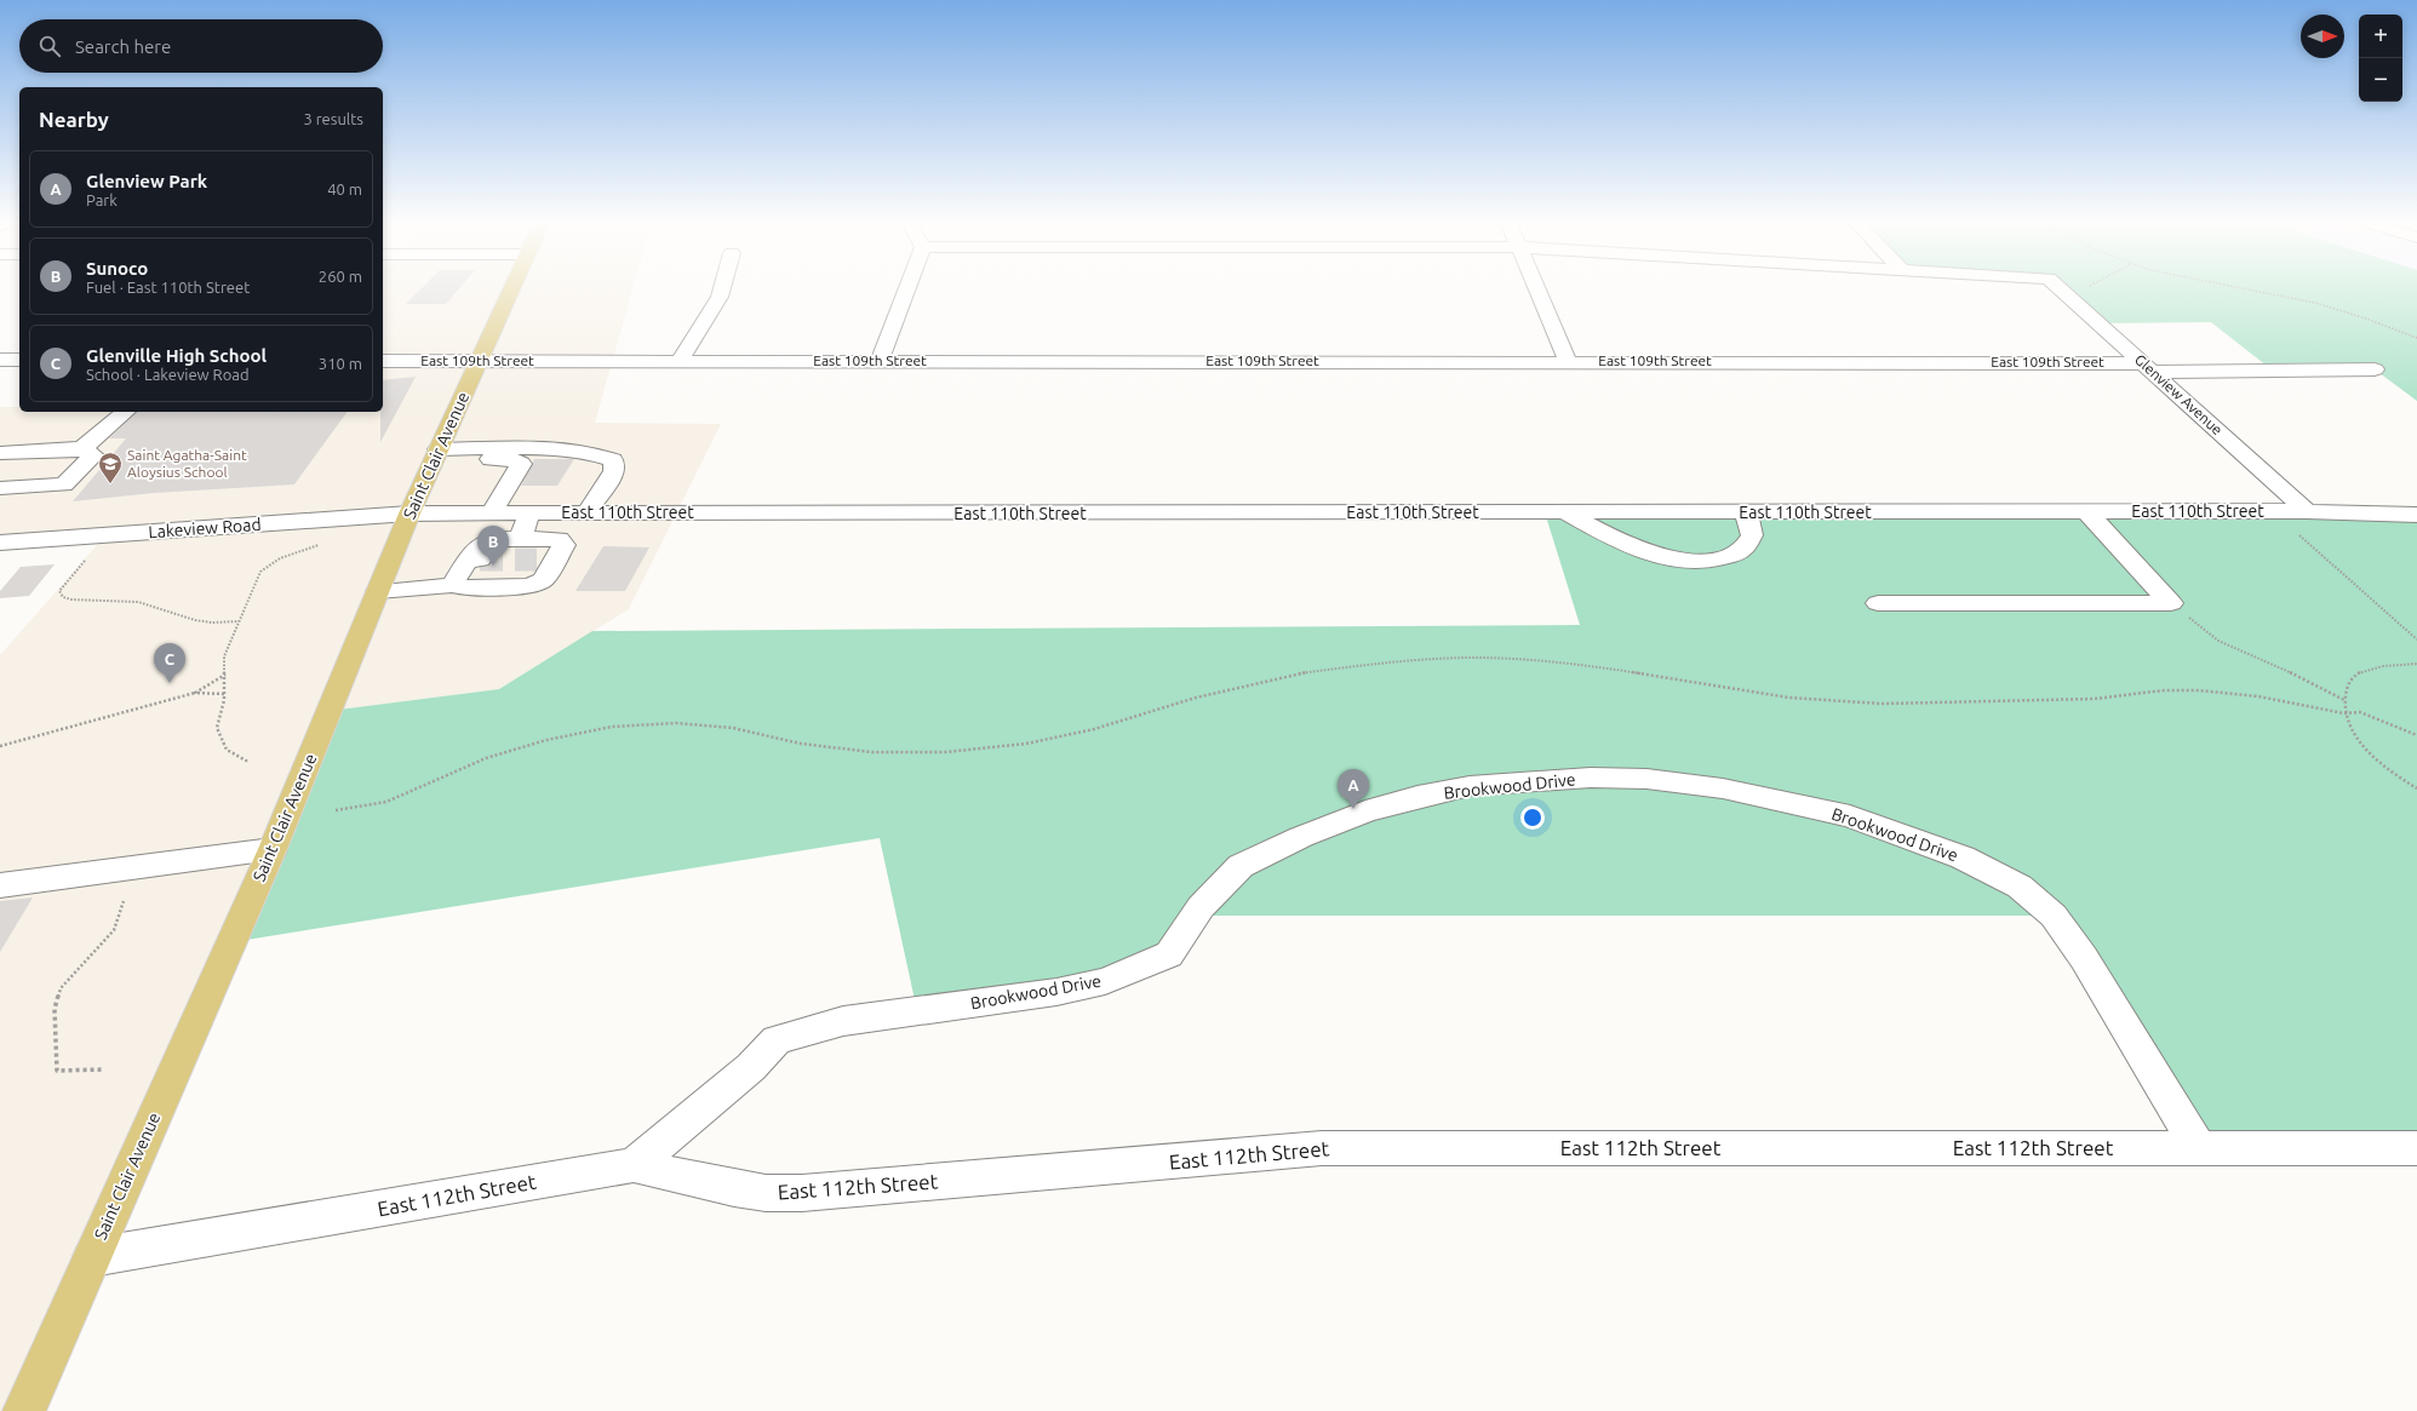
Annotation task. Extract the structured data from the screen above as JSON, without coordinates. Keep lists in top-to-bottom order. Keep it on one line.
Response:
{"streets":{"main road":["Saint Clair Avenue"],"street":["East 109th Street","Glenview Avenue","East 110th Street","Lakeview Road","Brookwood Drive","East 112th Street"]},"crossings":[["East 109th Street","Glenview Avenue"],["East 109th Street","Saint Clair Avenue"],["Glenview Avenue","East 110th Street"],["Saint Clair Avenue","East 110th Street"],["Saint Clair Avenue","Lakeview Road"],["Saint Clair Avenue","East 112th Street"],["East 110th Street","Lakeview Road"],["Brookwood Drive","East 112th Street"]],"places":{"school or university":["Saint Agatha-Saint Aloysius School"]},"north":"right","page":{"map_buttons":["+","−"],"search":"Search here","heading":["Nearby","3 results"],"list":[{"mark":"A","name":"Glenview Park","note":"Park","value":"40 m"},{"mark":"B","name":"Sunoco","note":"Fuel · East 110th Street","value":"260 m"},{"mark":"C","name":"Glenville High School","note":"School · Lakeview Road","value":"310 m"}],"pins":["B","C","A"]}}
